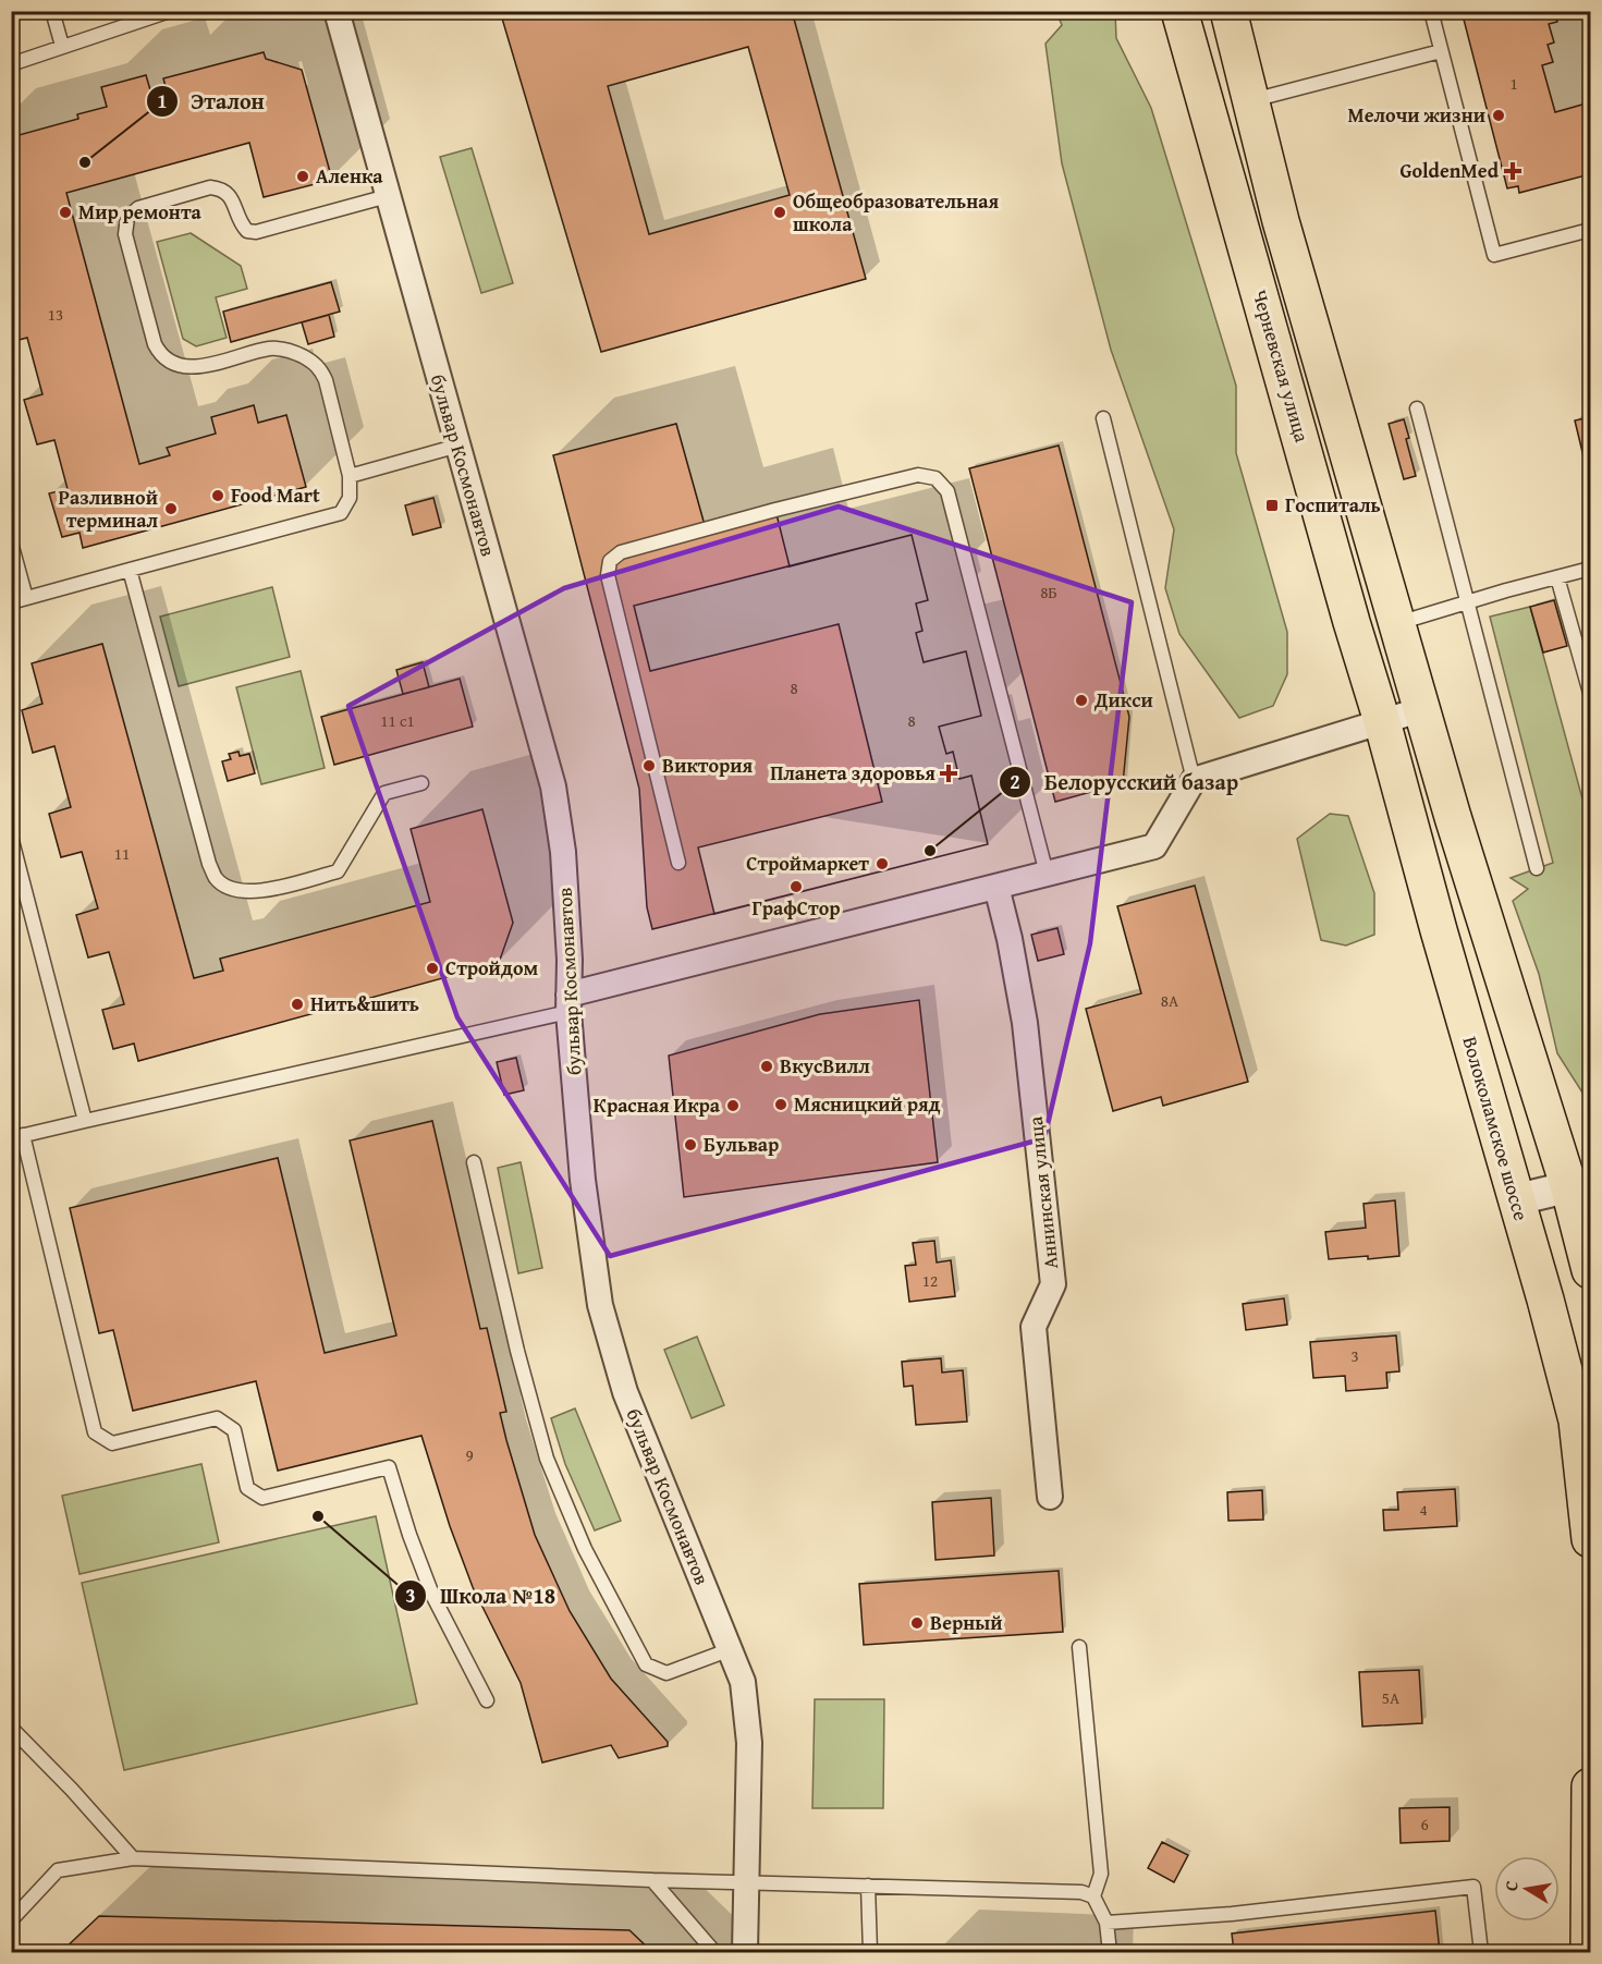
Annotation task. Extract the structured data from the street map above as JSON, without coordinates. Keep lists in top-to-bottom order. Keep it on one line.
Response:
{"streets":{"main road":["Черневская улица","Волоколамское шоссе"],"street":["бульвар Космонавтов","Аннинская улица"]},"crossings":[["Черневская улица","Волоколамское шоссе"]],"places":{"other":["Мелочи жизни","Эталон","Аленка","Мир ремонта","Общеобразовательная школа","Food Mart","Разливной терминал","Дикси","Виктория","Белорусский базар","Строймаркет","ГрафСтор","Стройдом","Нить&шить","ВкусВилл","Мясницкий ряд","Красная Икра","Бульвар","Школа №18","Верный"],"health":["GoldenMed","Планета здоровья"],"transit":["Госпиталь"]},"house_numbers":["1","13","8Б","8","11 с1","8","11","8А","12","3","9","4","5А","6"],"north":"left"}
